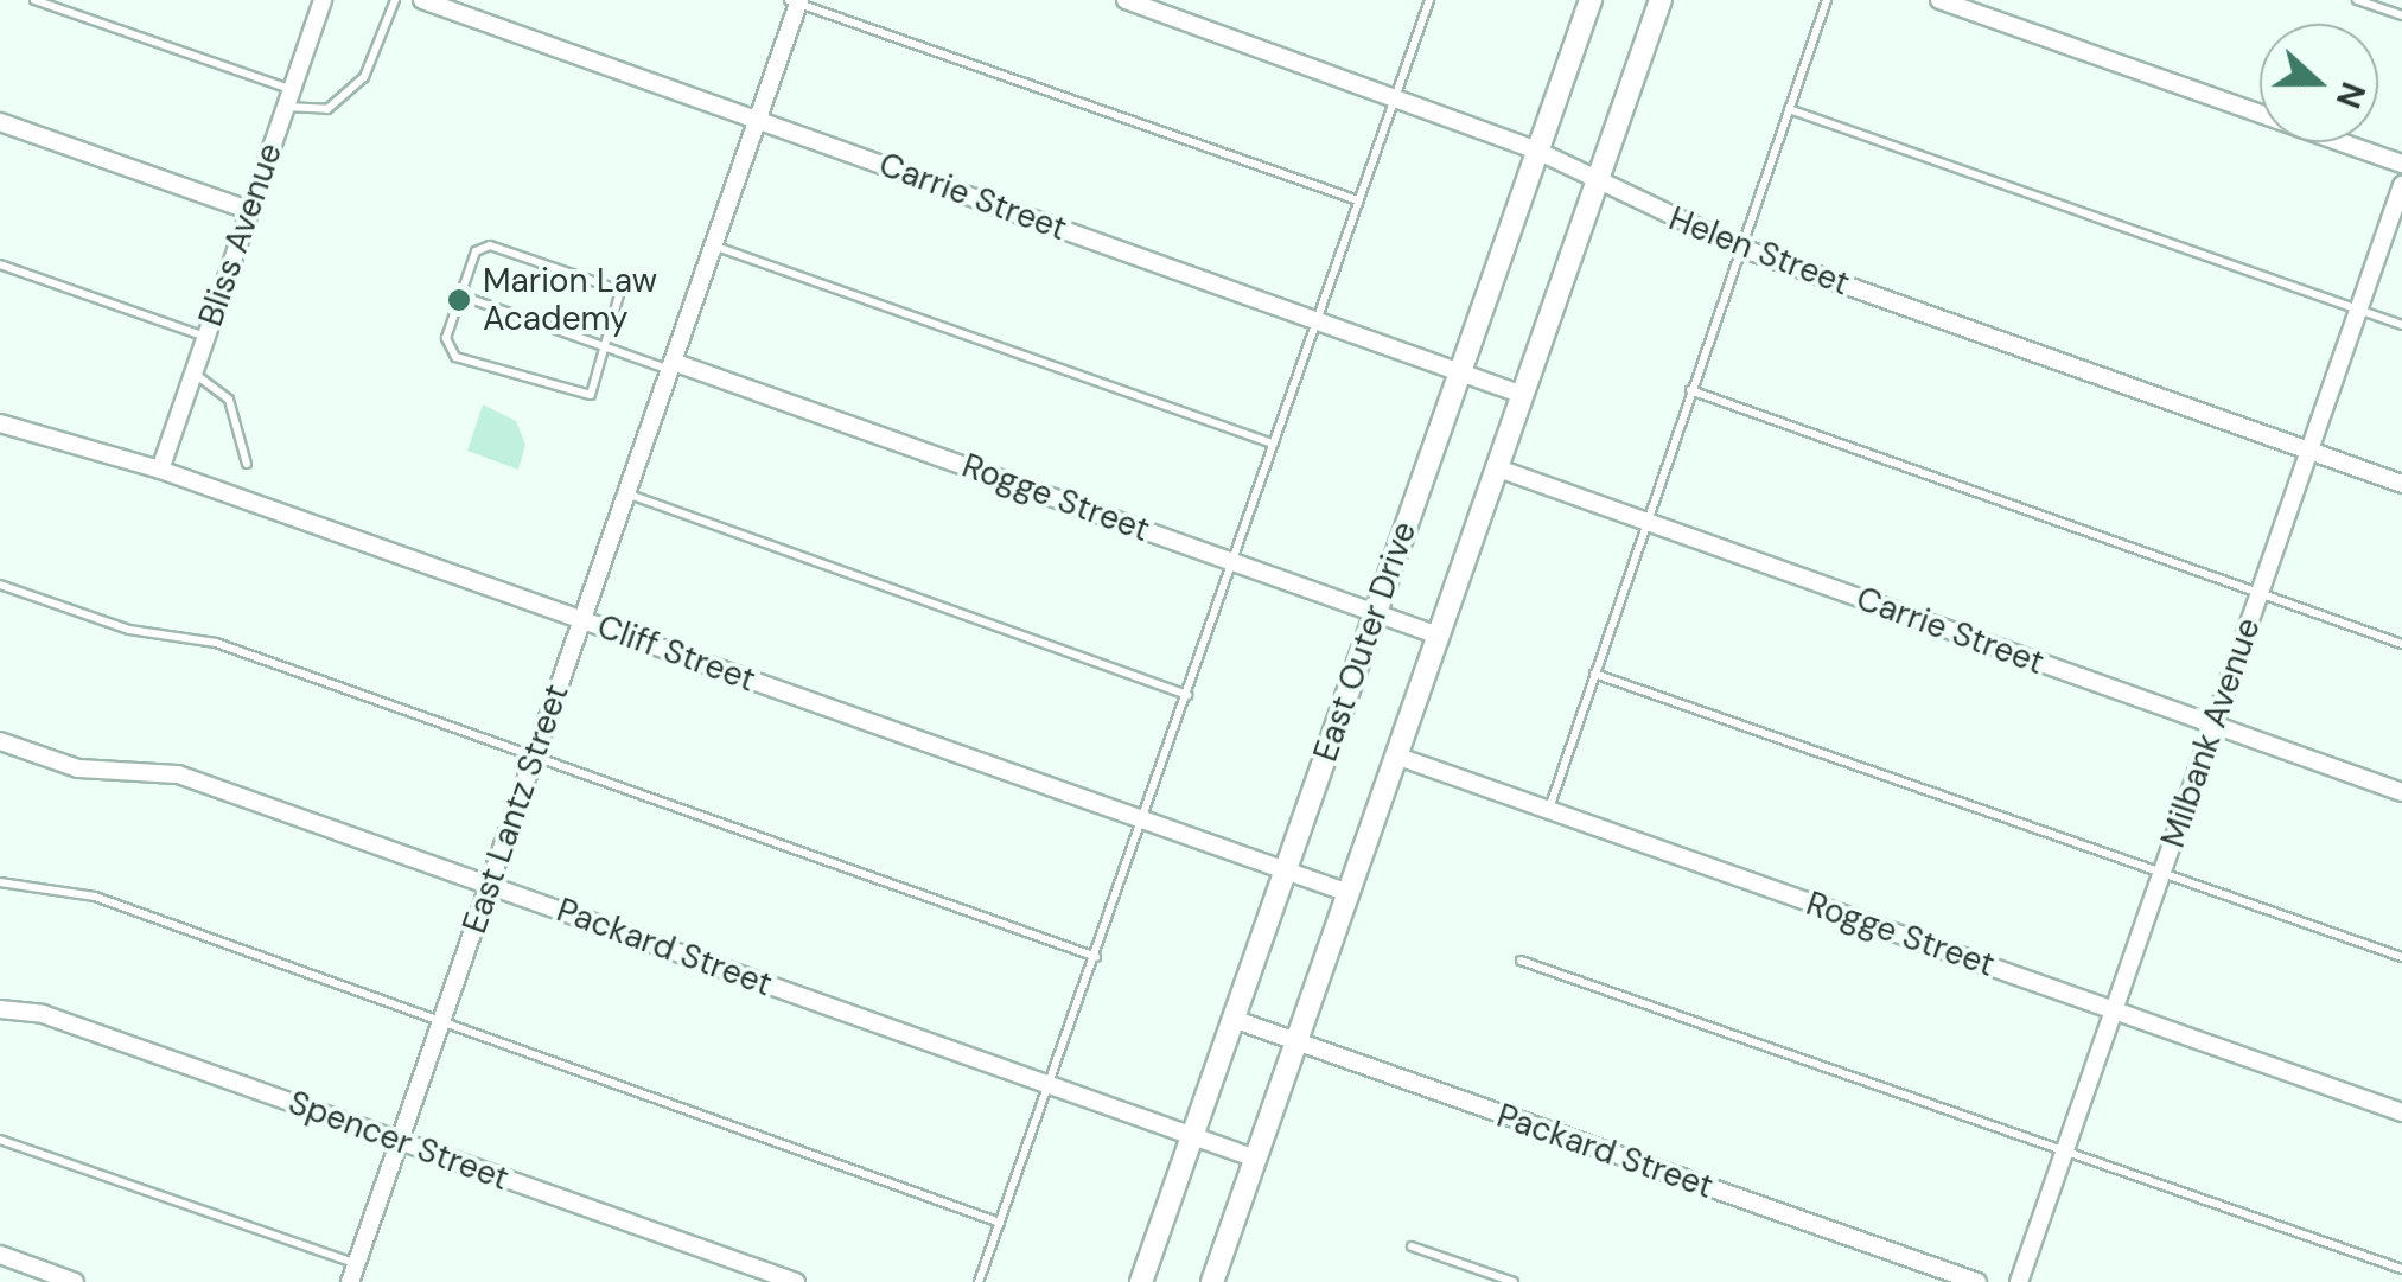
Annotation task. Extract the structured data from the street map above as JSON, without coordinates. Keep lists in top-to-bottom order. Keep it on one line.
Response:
{"streets":{"main road":["East Outer Drive"],"street":["Carrie Street","Bliss Avenue","Helen Street","Rogge Street","Cliff Street","Milbank Avenue","East Lantz Street","Packard Street","Spencer Street"]},"crossings":[["Carrie Street","East Outer Drive"],["Carrie Street","Milbank Avenue"],["Carrie Street","East Lantz Street"],["Bliss Avenue","Cliff Street"],["Helen Street","East Outer Drive"],["Helen Street","Milbank Avenue"],["Rogge Street","East Outer Drive"],["Rogge Street","Milbank Avenue"],["Rogge Street","East Lantz Street"],["East Outer Drive","Cliff Street"],["East Outer Drive","Packard Street"],["Cliff Street","East Lantz Street"],["East Lantz Street","Packard Street"],["East Lantz Street","Spencer Street"]],"places":["Marion Law Academy"],"north":"right"}
